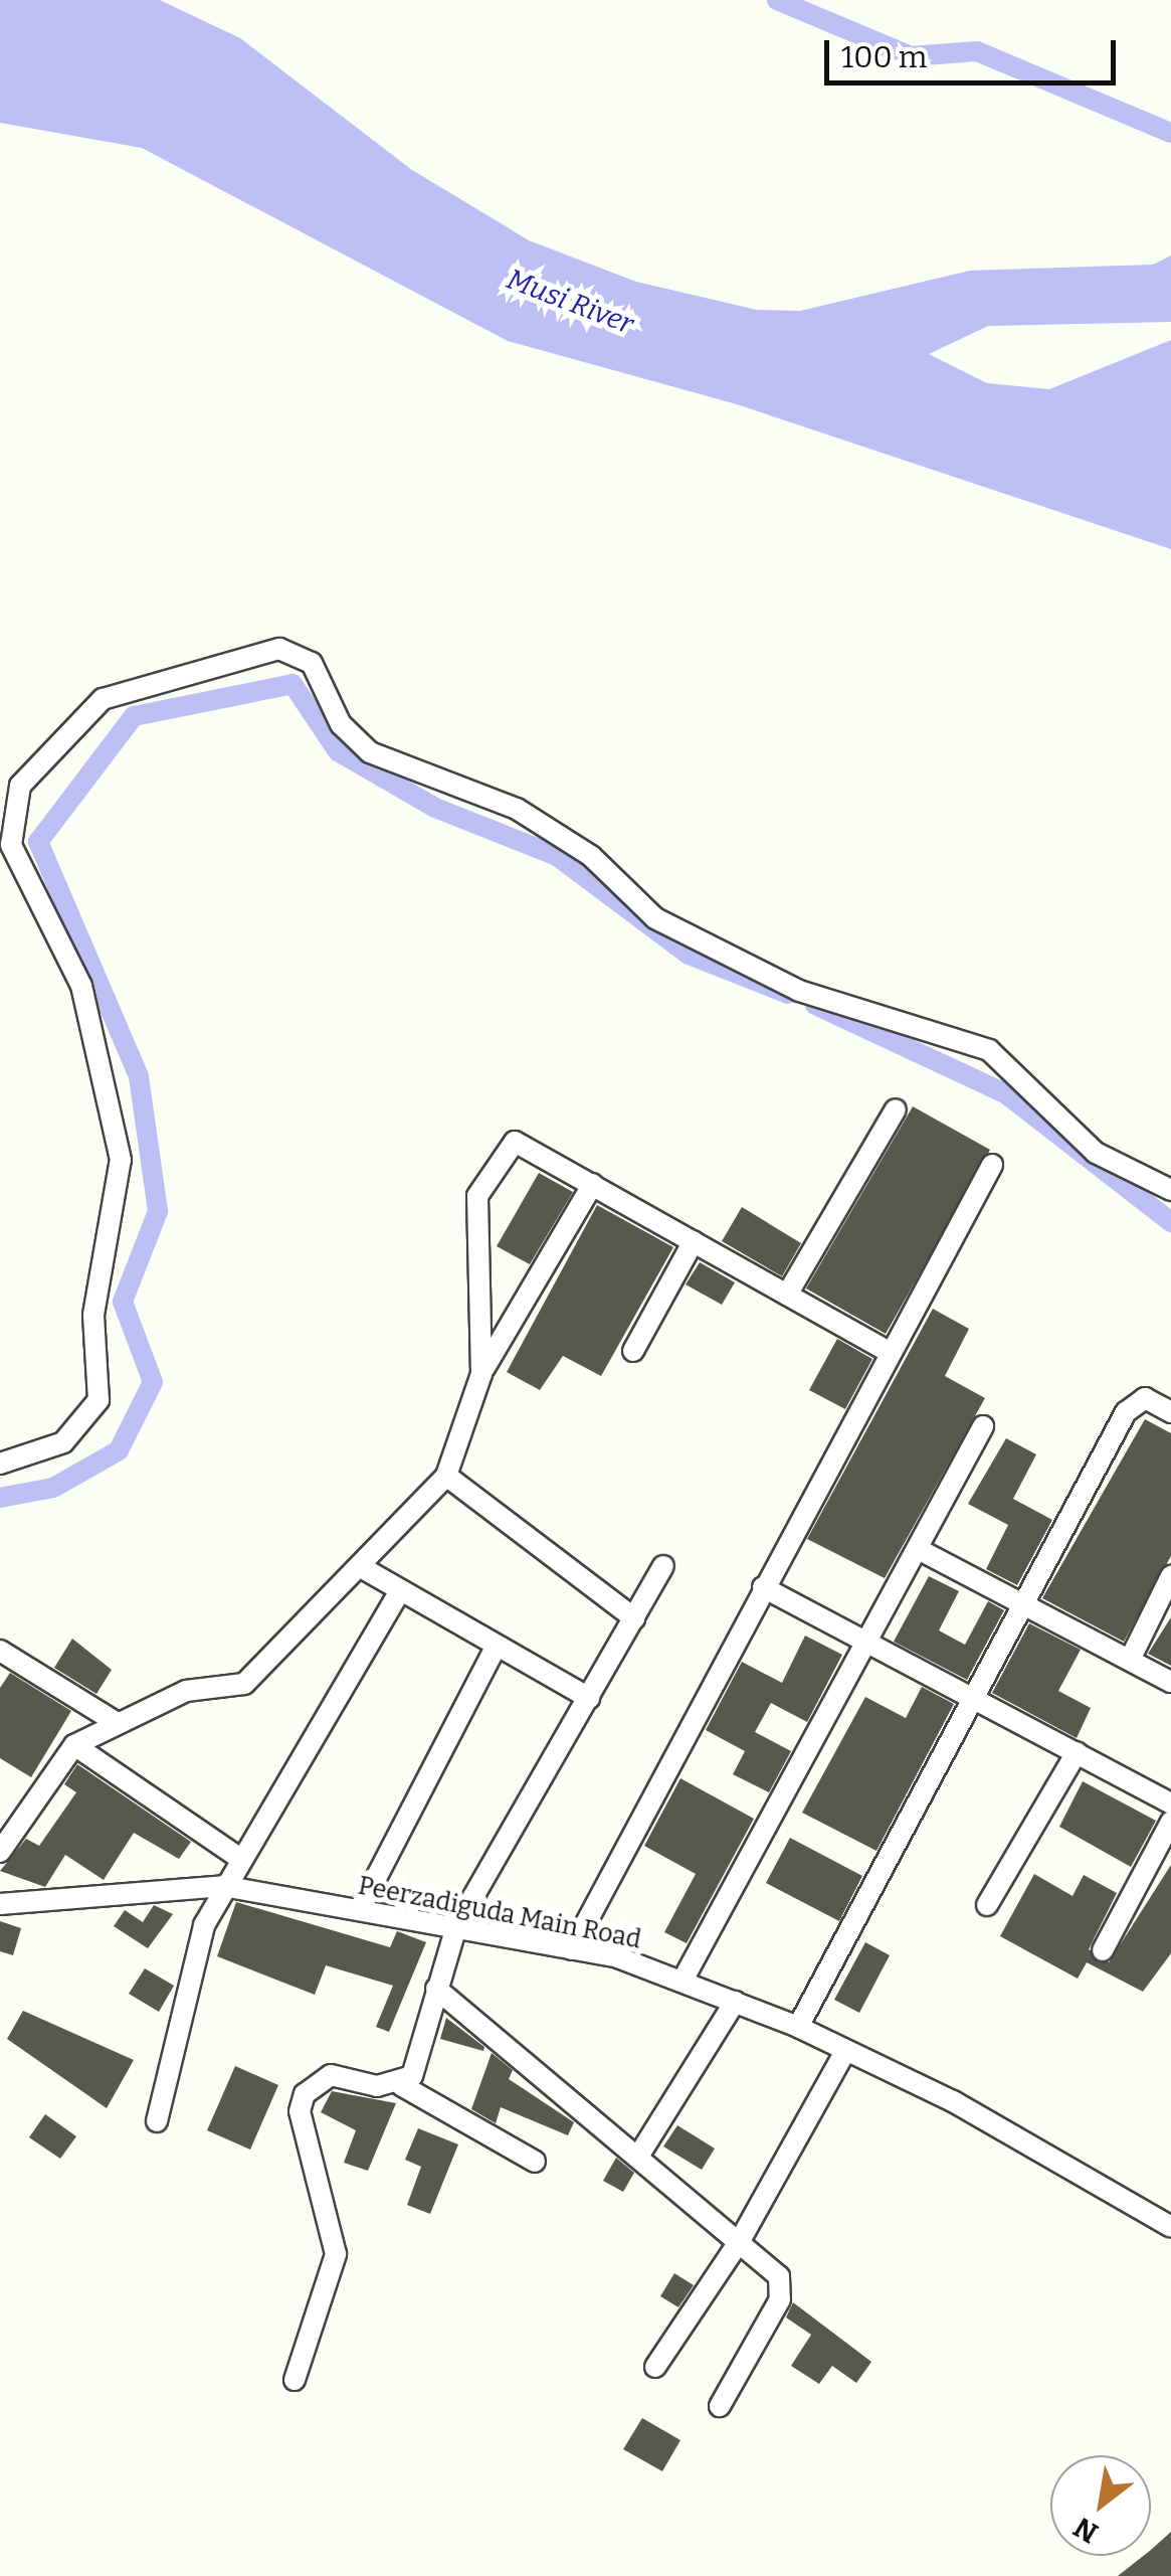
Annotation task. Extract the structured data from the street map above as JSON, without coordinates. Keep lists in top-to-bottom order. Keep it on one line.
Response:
{"streets":{"street":["Peerzadiguda Main Road"]},"water":["Musi River"],"scale_bar":"100 m","north":"bottom left"}
